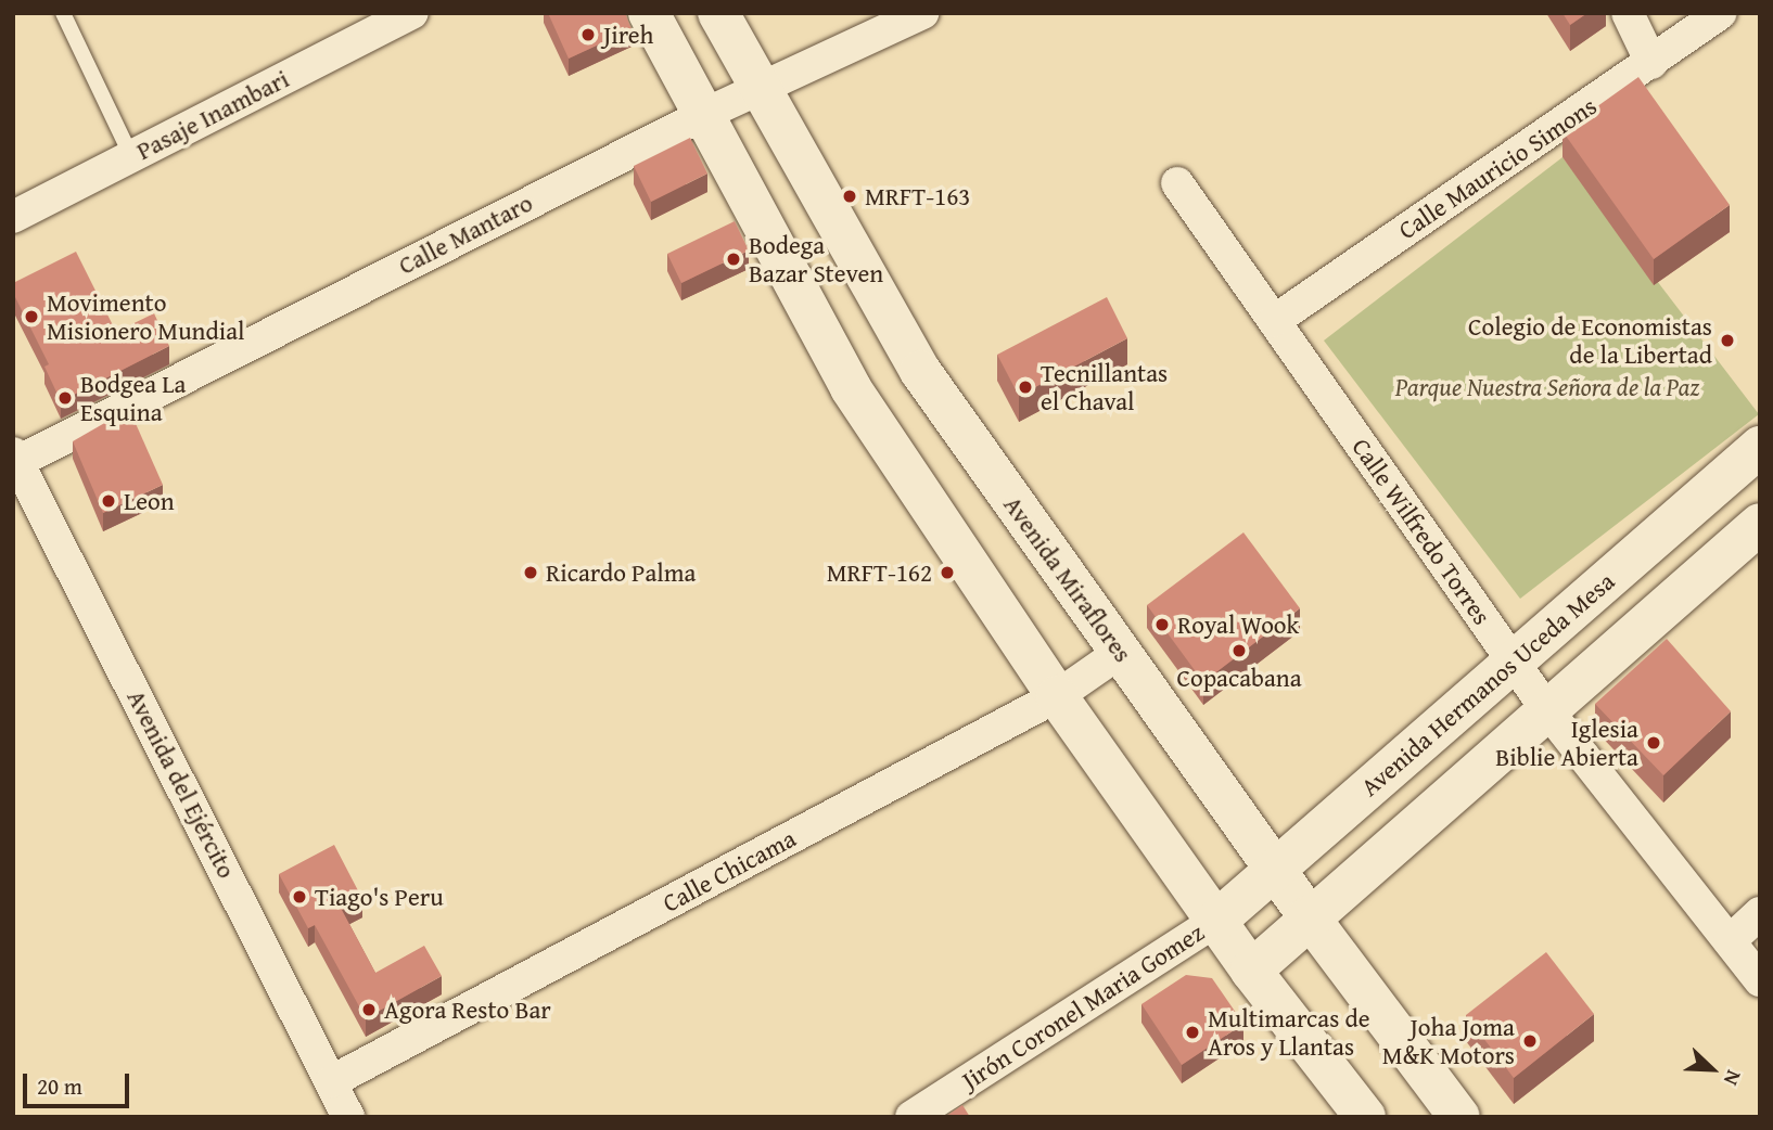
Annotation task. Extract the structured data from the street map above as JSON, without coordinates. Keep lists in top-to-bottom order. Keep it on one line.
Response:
{"streets":{"main road":["Avenida Miraflores","Avenida Hermanos Uceda Mesa"],"street":["Pasaje Inambari","Calle Mauricio Simons","Calle Mantaro","Calle Wilfredo Torres","Avenida del Ejército","Calle Chicama","Jirón Coronel Maria Gomez"]},"crossings":[["Calle Mauricio Simons","Calle Wilfredo Torres"],["Calle Mantaro","Avenida Miraflores"],["Calle Mantaro","Avenida del Ejército"],["Calle Wilfredo Torres","Avenida Hermanos Uceda Mesa"],["Avenida Miraflores","Avenida Hermanos Uceda Mesa"],["Avenida Miraflores","Calle Chicama"],["Avenida Hermanos Uceda Mesa","Jirón Coronel Maria Gomez"],["Avenida del Ejército","Calle Chicama"]],"parks":["Parque Nuestra Señora de la Paz"],"places":["Jireh","MRFT-163","Bodega Bazar Steven","Movimento Misionero Mundial","Colegio de Economistas de la Libertad","Tecnillantas el Chaval","Bodgea La Esquina","Leon","Ricardo Palma","MRFT-162","Royal Wook","Copacabana","Iglesia Biblie Abierta","Tiago's Peru","Agora Resto Bar","Multimarcas de Aros y Llantas","Joha Joma M&K Motors"],"scale_bar":"20 m","north":"bottom right"}
